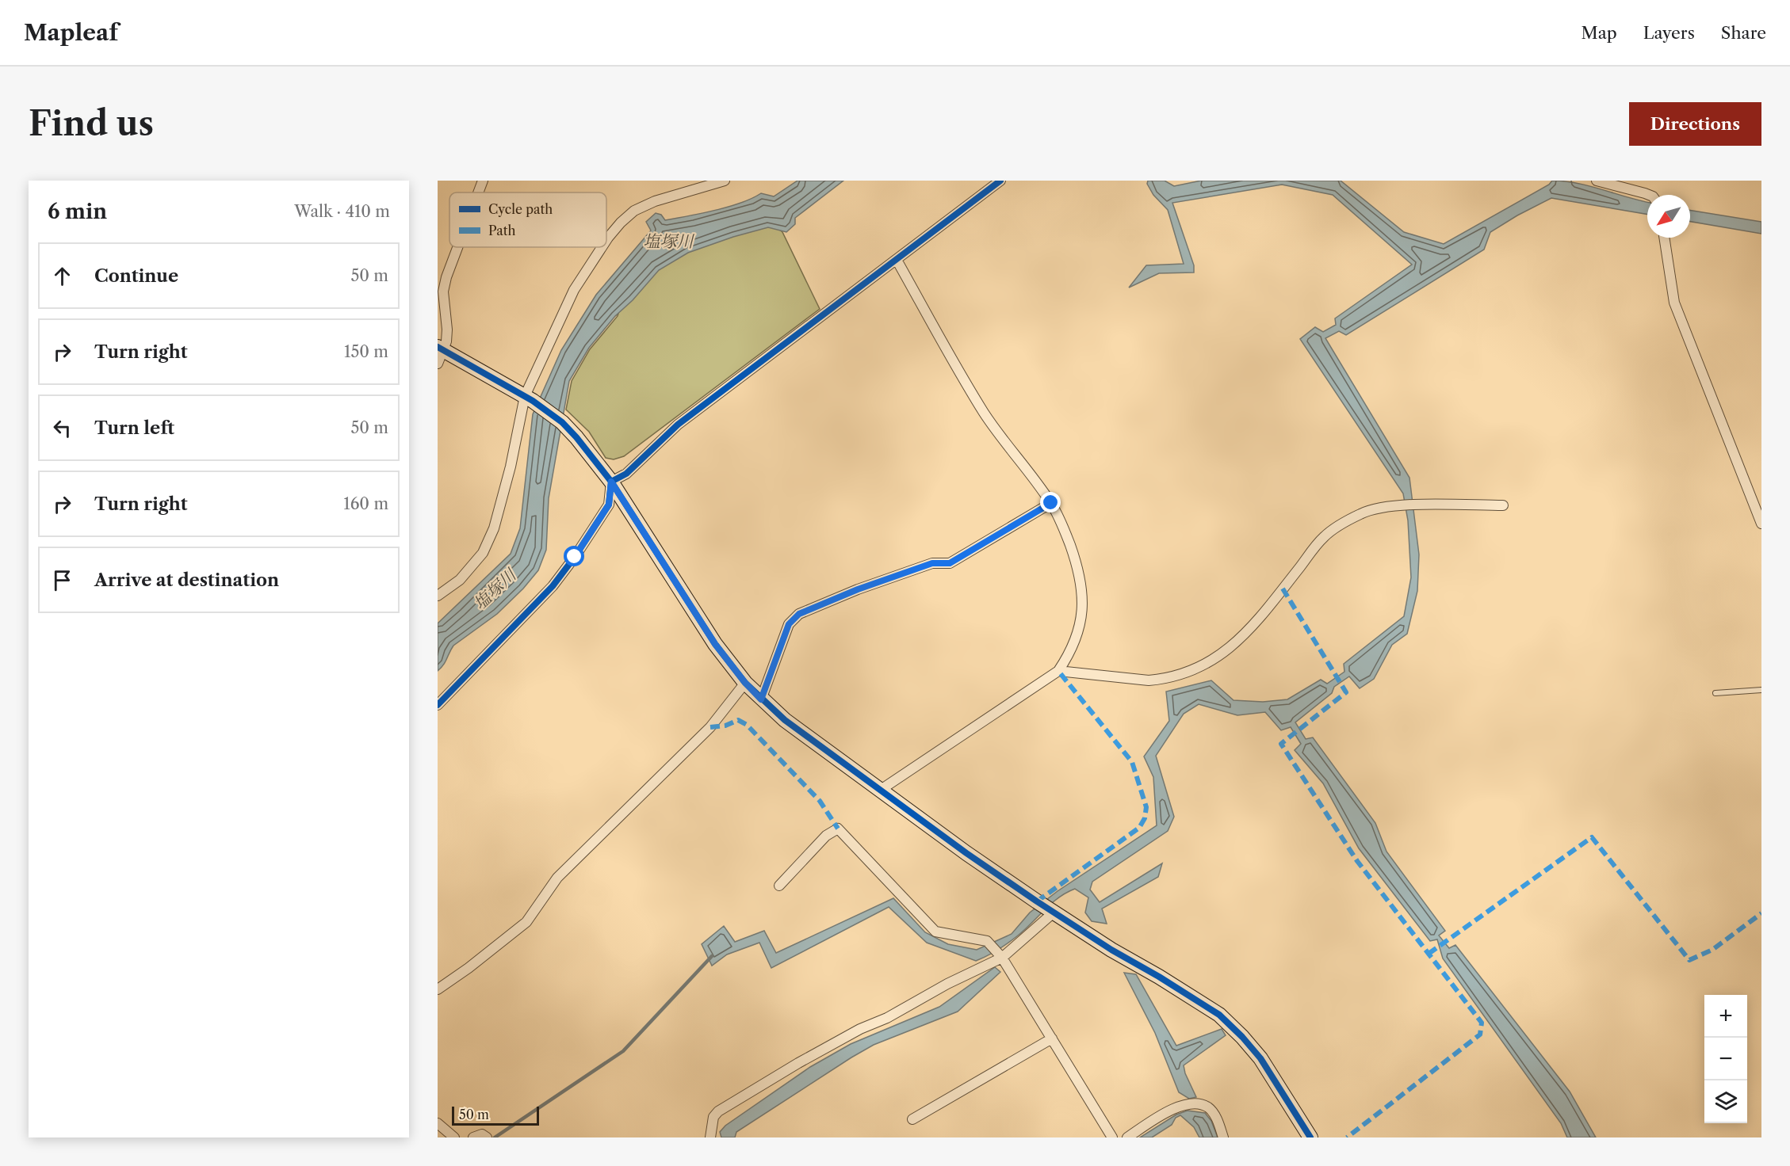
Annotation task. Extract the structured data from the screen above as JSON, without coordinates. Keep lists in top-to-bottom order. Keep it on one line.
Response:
{"water":["塩塚川"],"legend":["Cycle path","Path"],"scale_bar":"50 m","north":"bottom left","page":{"header":"Mapleaf","nav":["Map","Layers","Share"],"buttons":"Directions","title":"Find us","heading":["6 min","Walk · 410 m"],"list":[["Continue","50 m"],["Turn right","150 m"],["Turn left","50 m"],["Turn right","160 m"],"Arrive at destination"],"map_buttons":["+","−"],"scale":"50 m"}}
